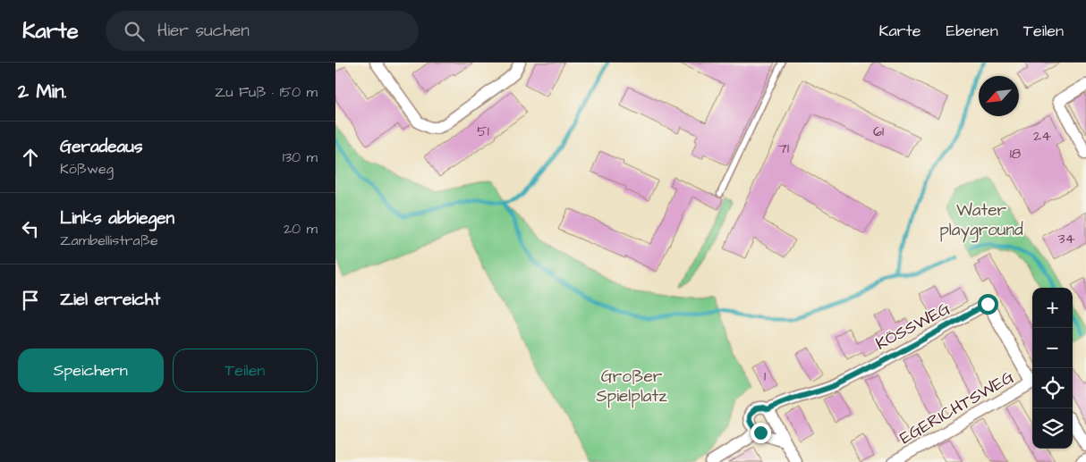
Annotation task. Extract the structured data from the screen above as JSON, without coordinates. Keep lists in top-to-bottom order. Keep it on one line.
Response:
{"streets":{"street":["KÖSSWEG","EGERICHTSWEG"]},"parks":["Water playground","Großer Spielplatz"],"house_numbers":["51","61","24","71","18","34","1"],"north":"bottom left","page":{"header":"Karte","search":"Hier suchen","nav":["Karte","Ebenen","Teilen"],"heading":["2 Min.","Zu Fuß · 150 m"],"list":[["Geradeaus","Kößweg","130 m"],["Links abbiegen","Zambellistraße","20 m"],"Ziel erreicht"],"map_buttons":["+","−"],"buttons":["Speichern","Teilen"]}}
